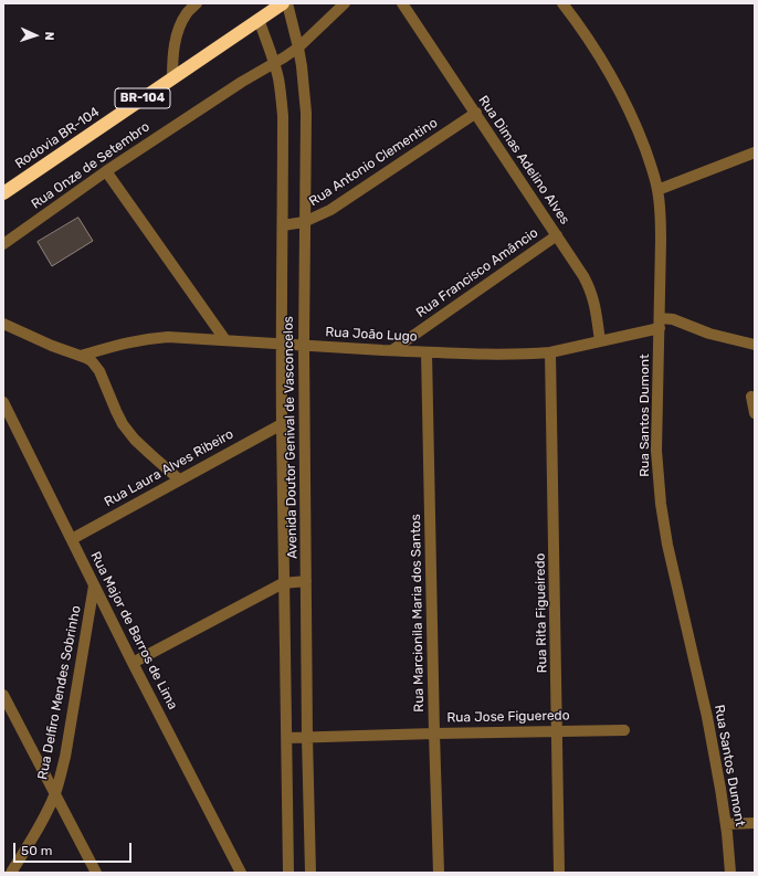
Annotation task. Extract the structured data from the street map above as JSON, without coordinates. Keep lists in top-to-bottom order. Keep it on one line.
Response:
{"streets":{"highway":["BR-104","Rodovia BR-104"],"street":["Rua Dimas Adelino Alves","Rua Antonio Clementino","Rua Onze de Setembro","Rua Francisco Amâncio","Rua João Lugo","Rua Santos Dumont","Avenida Doutor Genival de Vasconcelos","Rua Laura Alves Ribeiro","Rua Marcionila Maria dos Santos","Rua Rita Figueiredo","Rua Major de Barros de Lima","Rua Delfiro Mendes Sobrinho","Rua Jose Figueredo"]},"crossings":[["Rodovia BR-104","Avenida Doutor Genival de Vasconcelos"],["Rua Dimas Adelino Alves","Rua Antonio Clementino"],["Rua Dimas Adelino Alves","Rua Francisco Amâncio"],["Rua Dimas Adelino Alves","Rua João Lugo"],["Rua Antonio Clementino","Avenida Doutor Genival de Vasconcelos"],["Rua Onze de Setembro","Avenida Doutor Genival de Vasconcelos"],["Rua Francisco Amâncio","Rua João Lugo"],["Rua João Lugo","Rua Santos Dumont"],["Rua João Lugo","Avenida Doutor Genival de Vasconcelos"],["Rua João Lugo","Rua Marcionila Maria dos Santos"],["Rua João Lugo","Rua Rita Figueiredo"],["Avenida Doutor Genival de Vasconcelos","Rua Laura Alves Ribeiro"],["Avenida Doutor Genival de Vasconcelos","Rua Jose Figueredo"],["Rua Laura Alves Ribeiro","Rua Major de Barros de Lima"],["Rua Marcionila Maria dos Santos","Rua Jose Figueredo"],["Rua Rita Figueiredo","Rua Jose Figueredo"],["Rua Major de Barros de Lima","Rua Delfiro Mendes Sobrinho"]],"scale_bar":"50 m","north":"right"}
